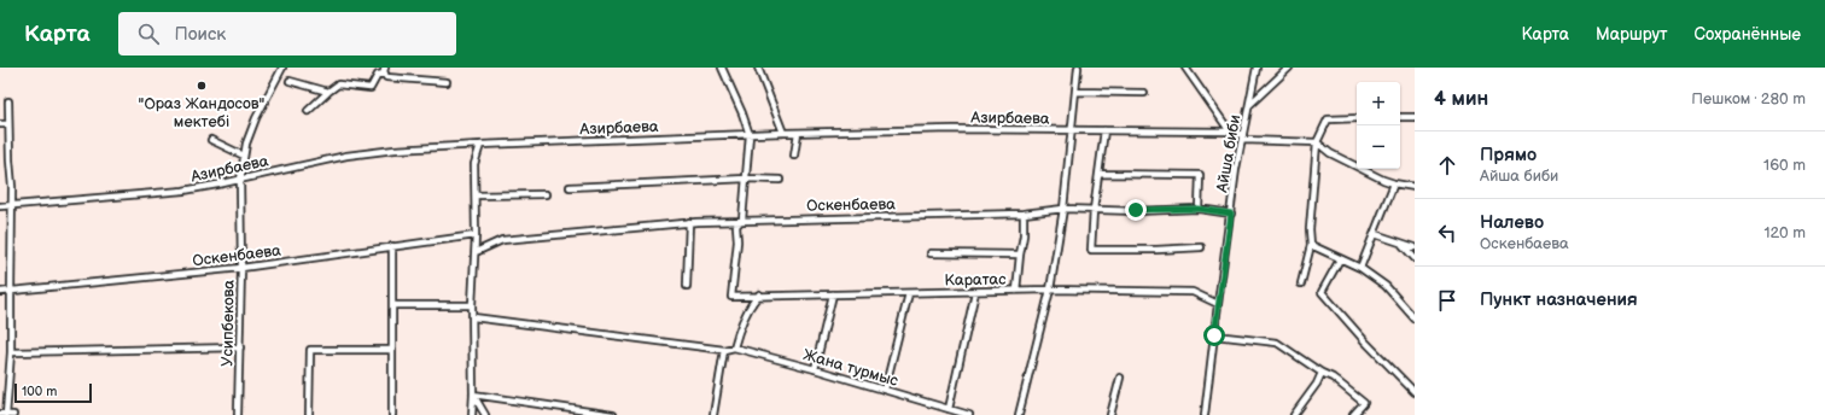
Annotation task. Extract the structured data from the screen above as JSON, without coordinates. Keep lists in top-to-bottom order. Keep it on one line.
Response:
{"streets":{"street":["Азирбаева","Айша биби","Оскенбаева","Каратас","Усипбекова","Жана турмыс"]},"crossings":[["Азирбаева","Айша биби"],["Азирбаева","Усипбекова"],["Айша биби","Оскенбаева"],["Айша биби","Каратас"],["Оскенбаева","Каратас"],["Оскенбаева","Усипбекова"]],"places":["\"Ораз Жандосов\" мектебі"],"scale_bar":"100 m","page":{"header":"Карта","search":"Поиск","nav":["Карта","Маршрут","Сохранённые"],"heading":["4 мин","Пешком · 280 m"],"map_buttons":["+","−"],"list":[["Прямо","Айша биби","160 m"],["Налево","Оскенбаева","120 m"],"Пункт назначения"],"scale":"100 m"}}
